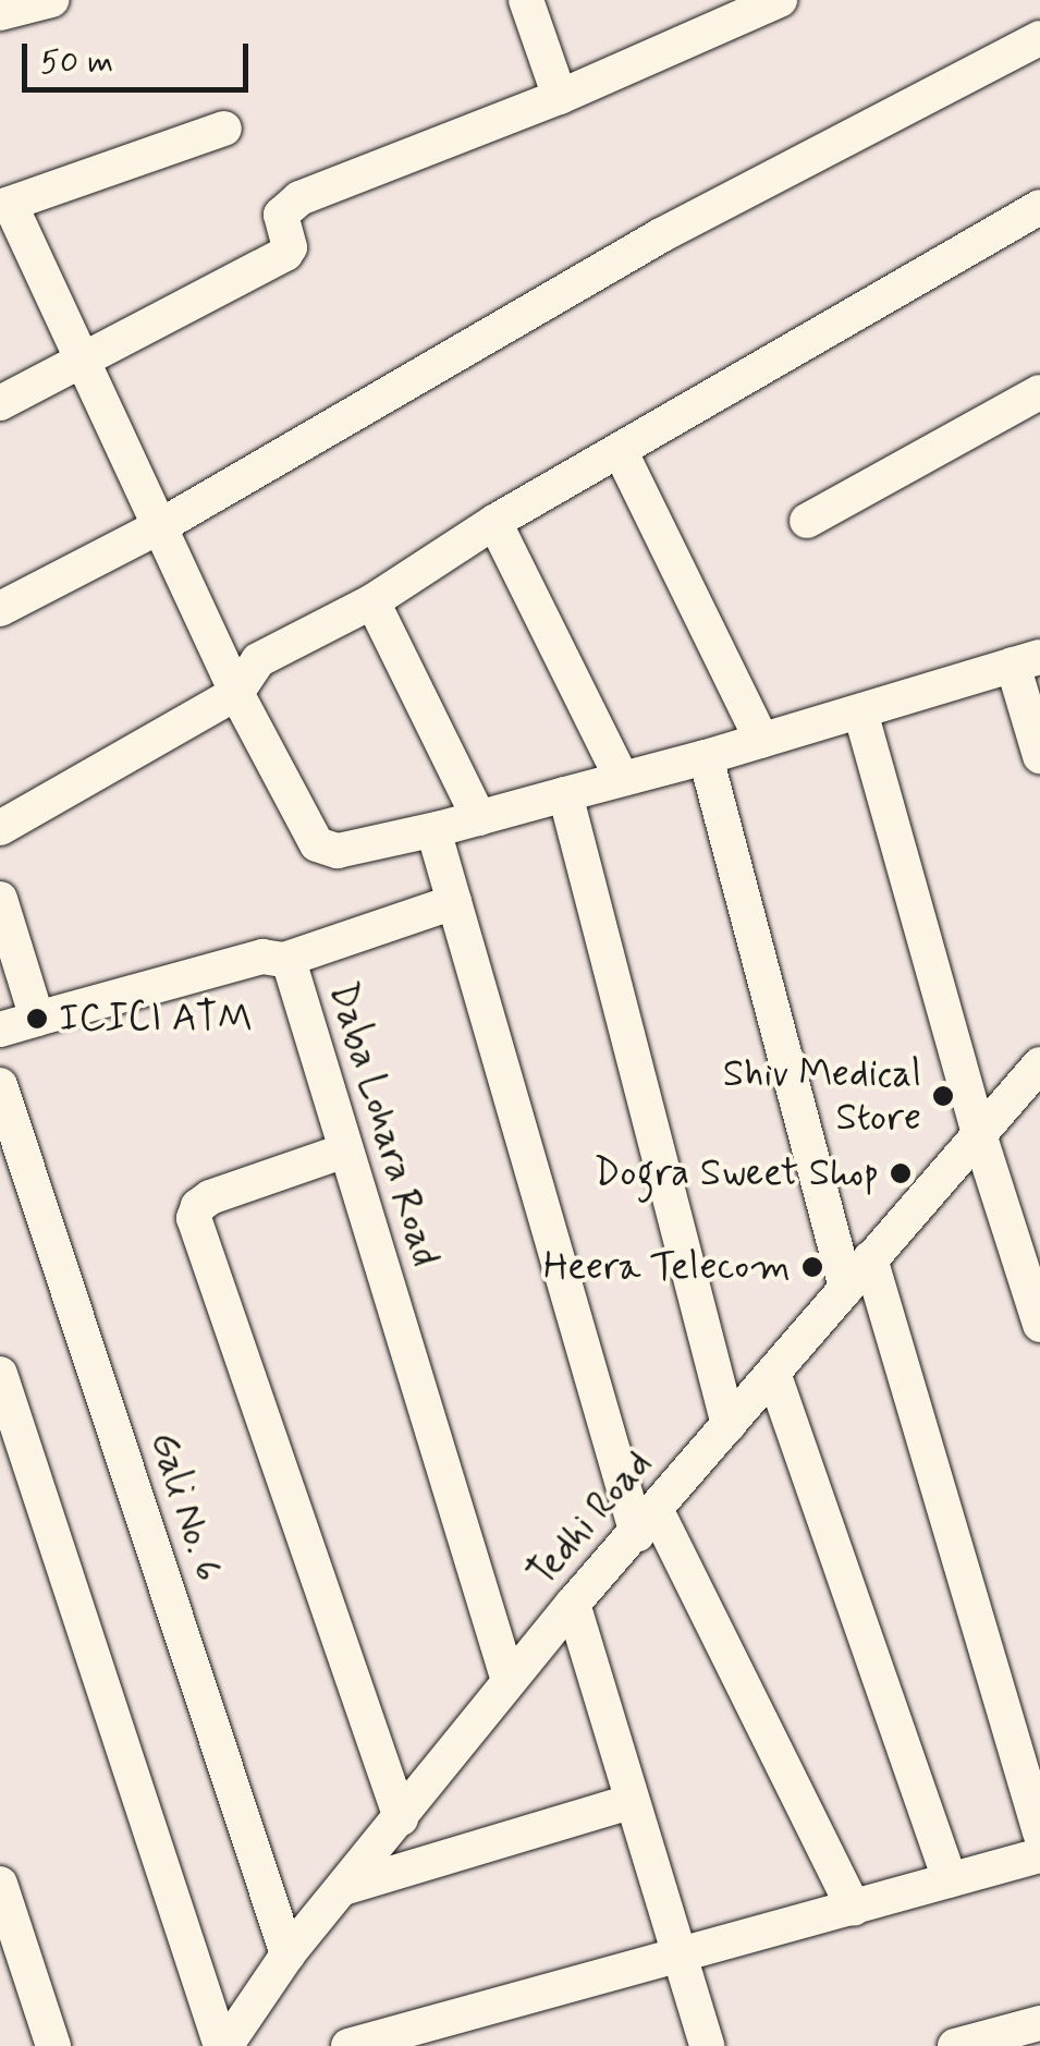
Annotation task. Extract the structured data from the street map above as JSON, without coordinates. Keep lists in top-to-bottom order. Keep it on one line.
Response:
{"streets":{"street":["Daba Lohara Road","Gali No. 6","Tedhi Road"]},"crossings":[["Daba Lohara Road","Tedhi Road"],["Gali No. 6","Tedhi Road"]],"places":["ICICI ATM","Shiv Medical Store","Dogra Sweet Shop","Heera Telecom"],"scale_bar":"50 m"}
